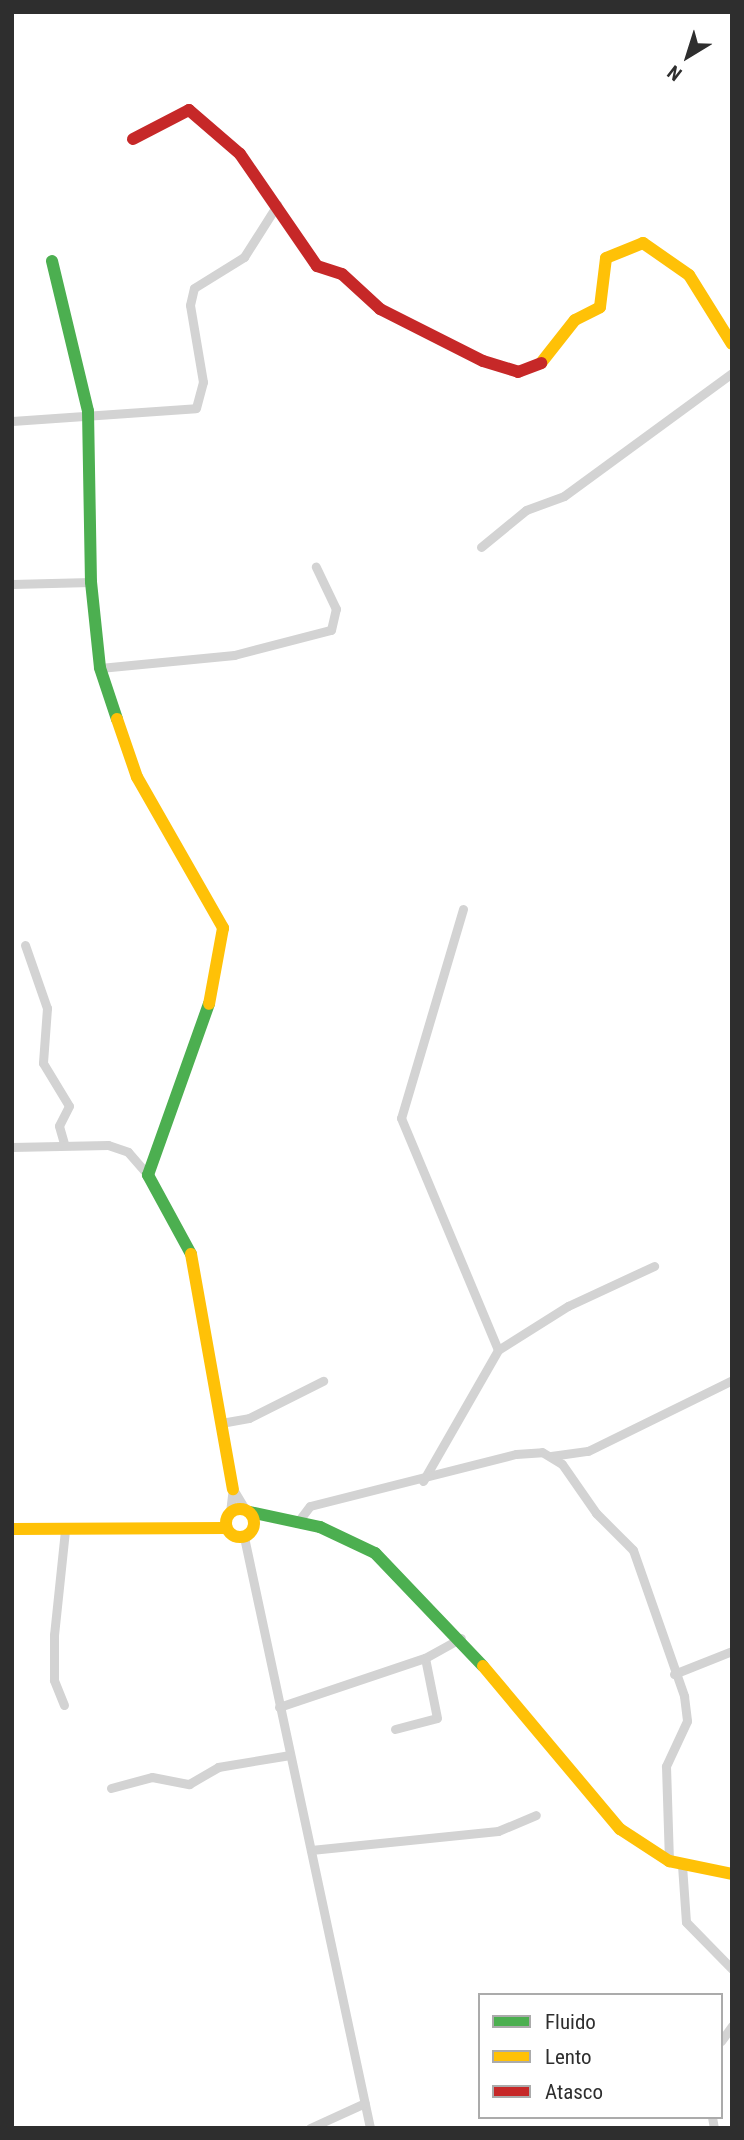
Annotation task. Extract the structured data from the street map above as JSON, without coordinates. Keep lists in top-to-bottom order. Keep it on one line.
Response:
{"legend":["Fluido","Lento","Atasco"],"north":"bottom left"}
